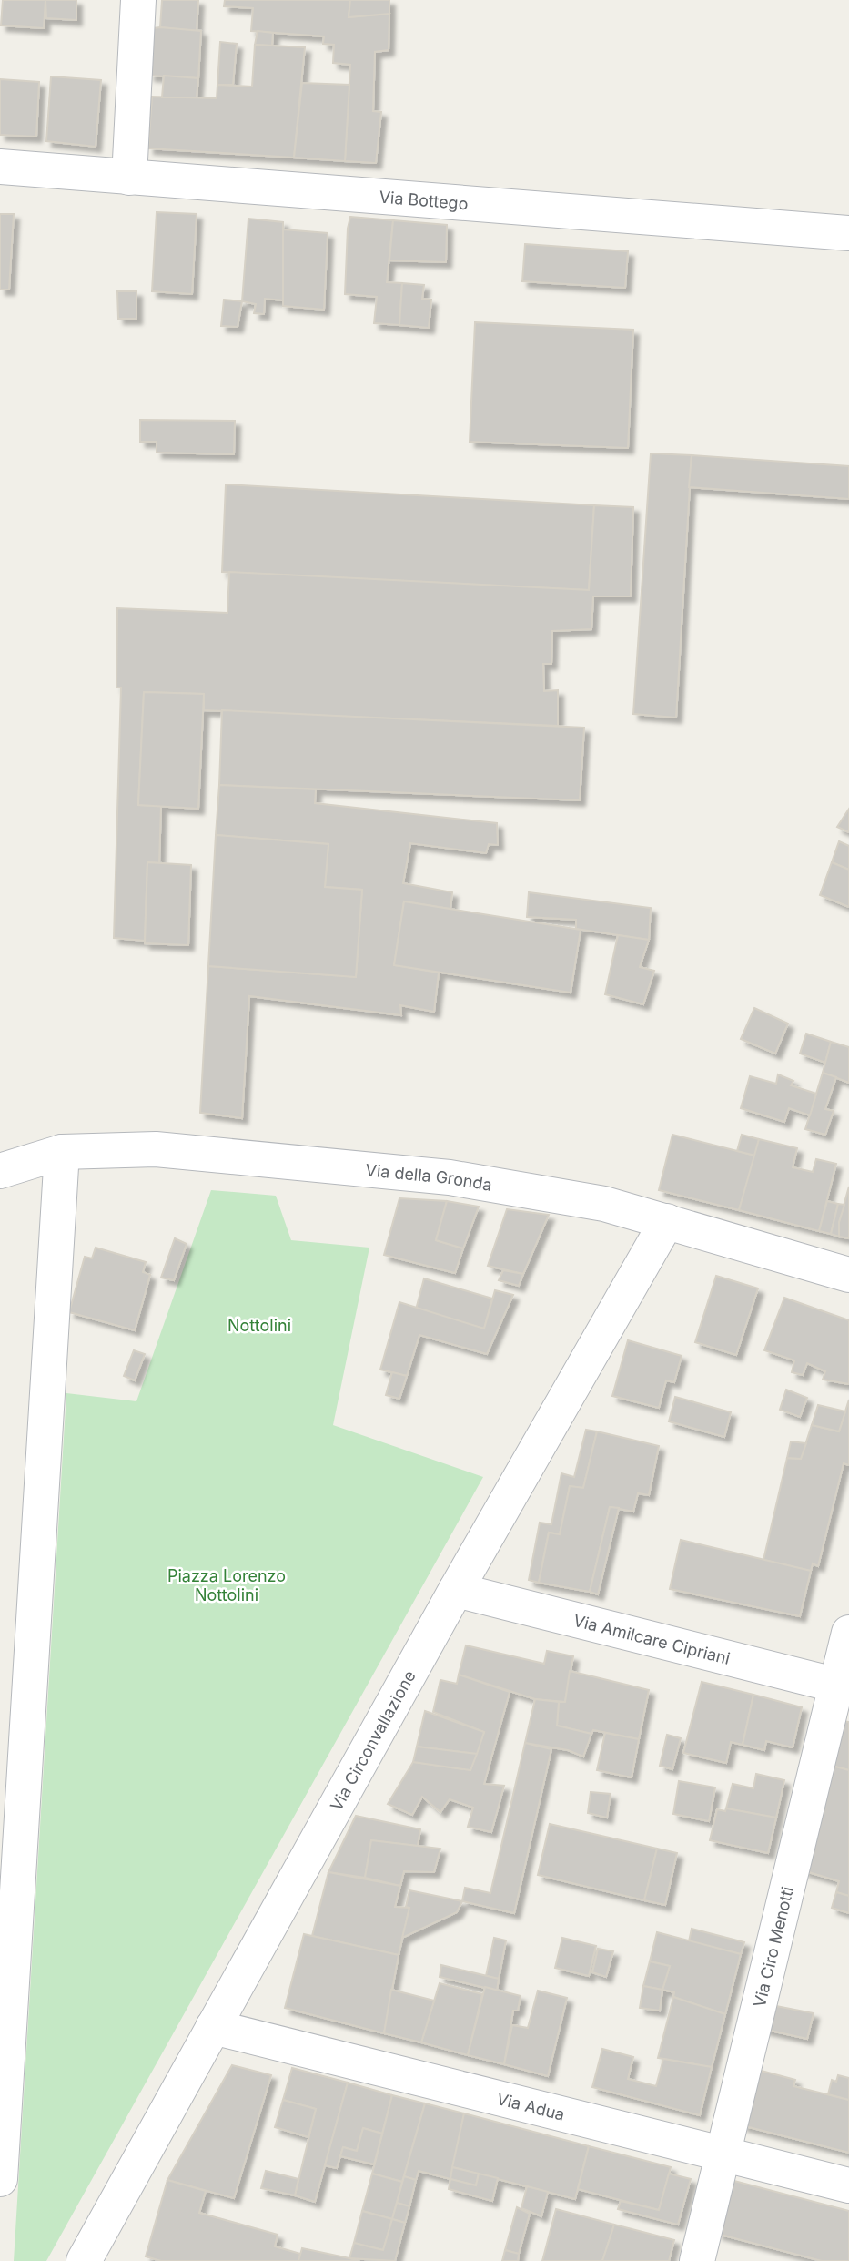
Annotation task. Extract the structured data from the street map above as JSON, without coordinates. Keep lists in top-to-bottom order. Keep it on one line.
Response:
{"streets":{"street":["Via Bottego","Via della Gronda","Via Amilcare Cipriani","Via Circonvallazione","Via Ciro Menotti","Via Adua"]},"crossings":[["Via della Gronda","Via Circonvallazione"],["Via Amilcare Cipriani","Via Circonvallazione"],["Via Amilcare Cipriani","Via Ciro Menotti"],["Via Circonvallazione","Via Adua"],["Via Ciro Menotti","Via Adua"]],"parks":["Nottolini","Piazza Lorenzo Nottolini"]}
